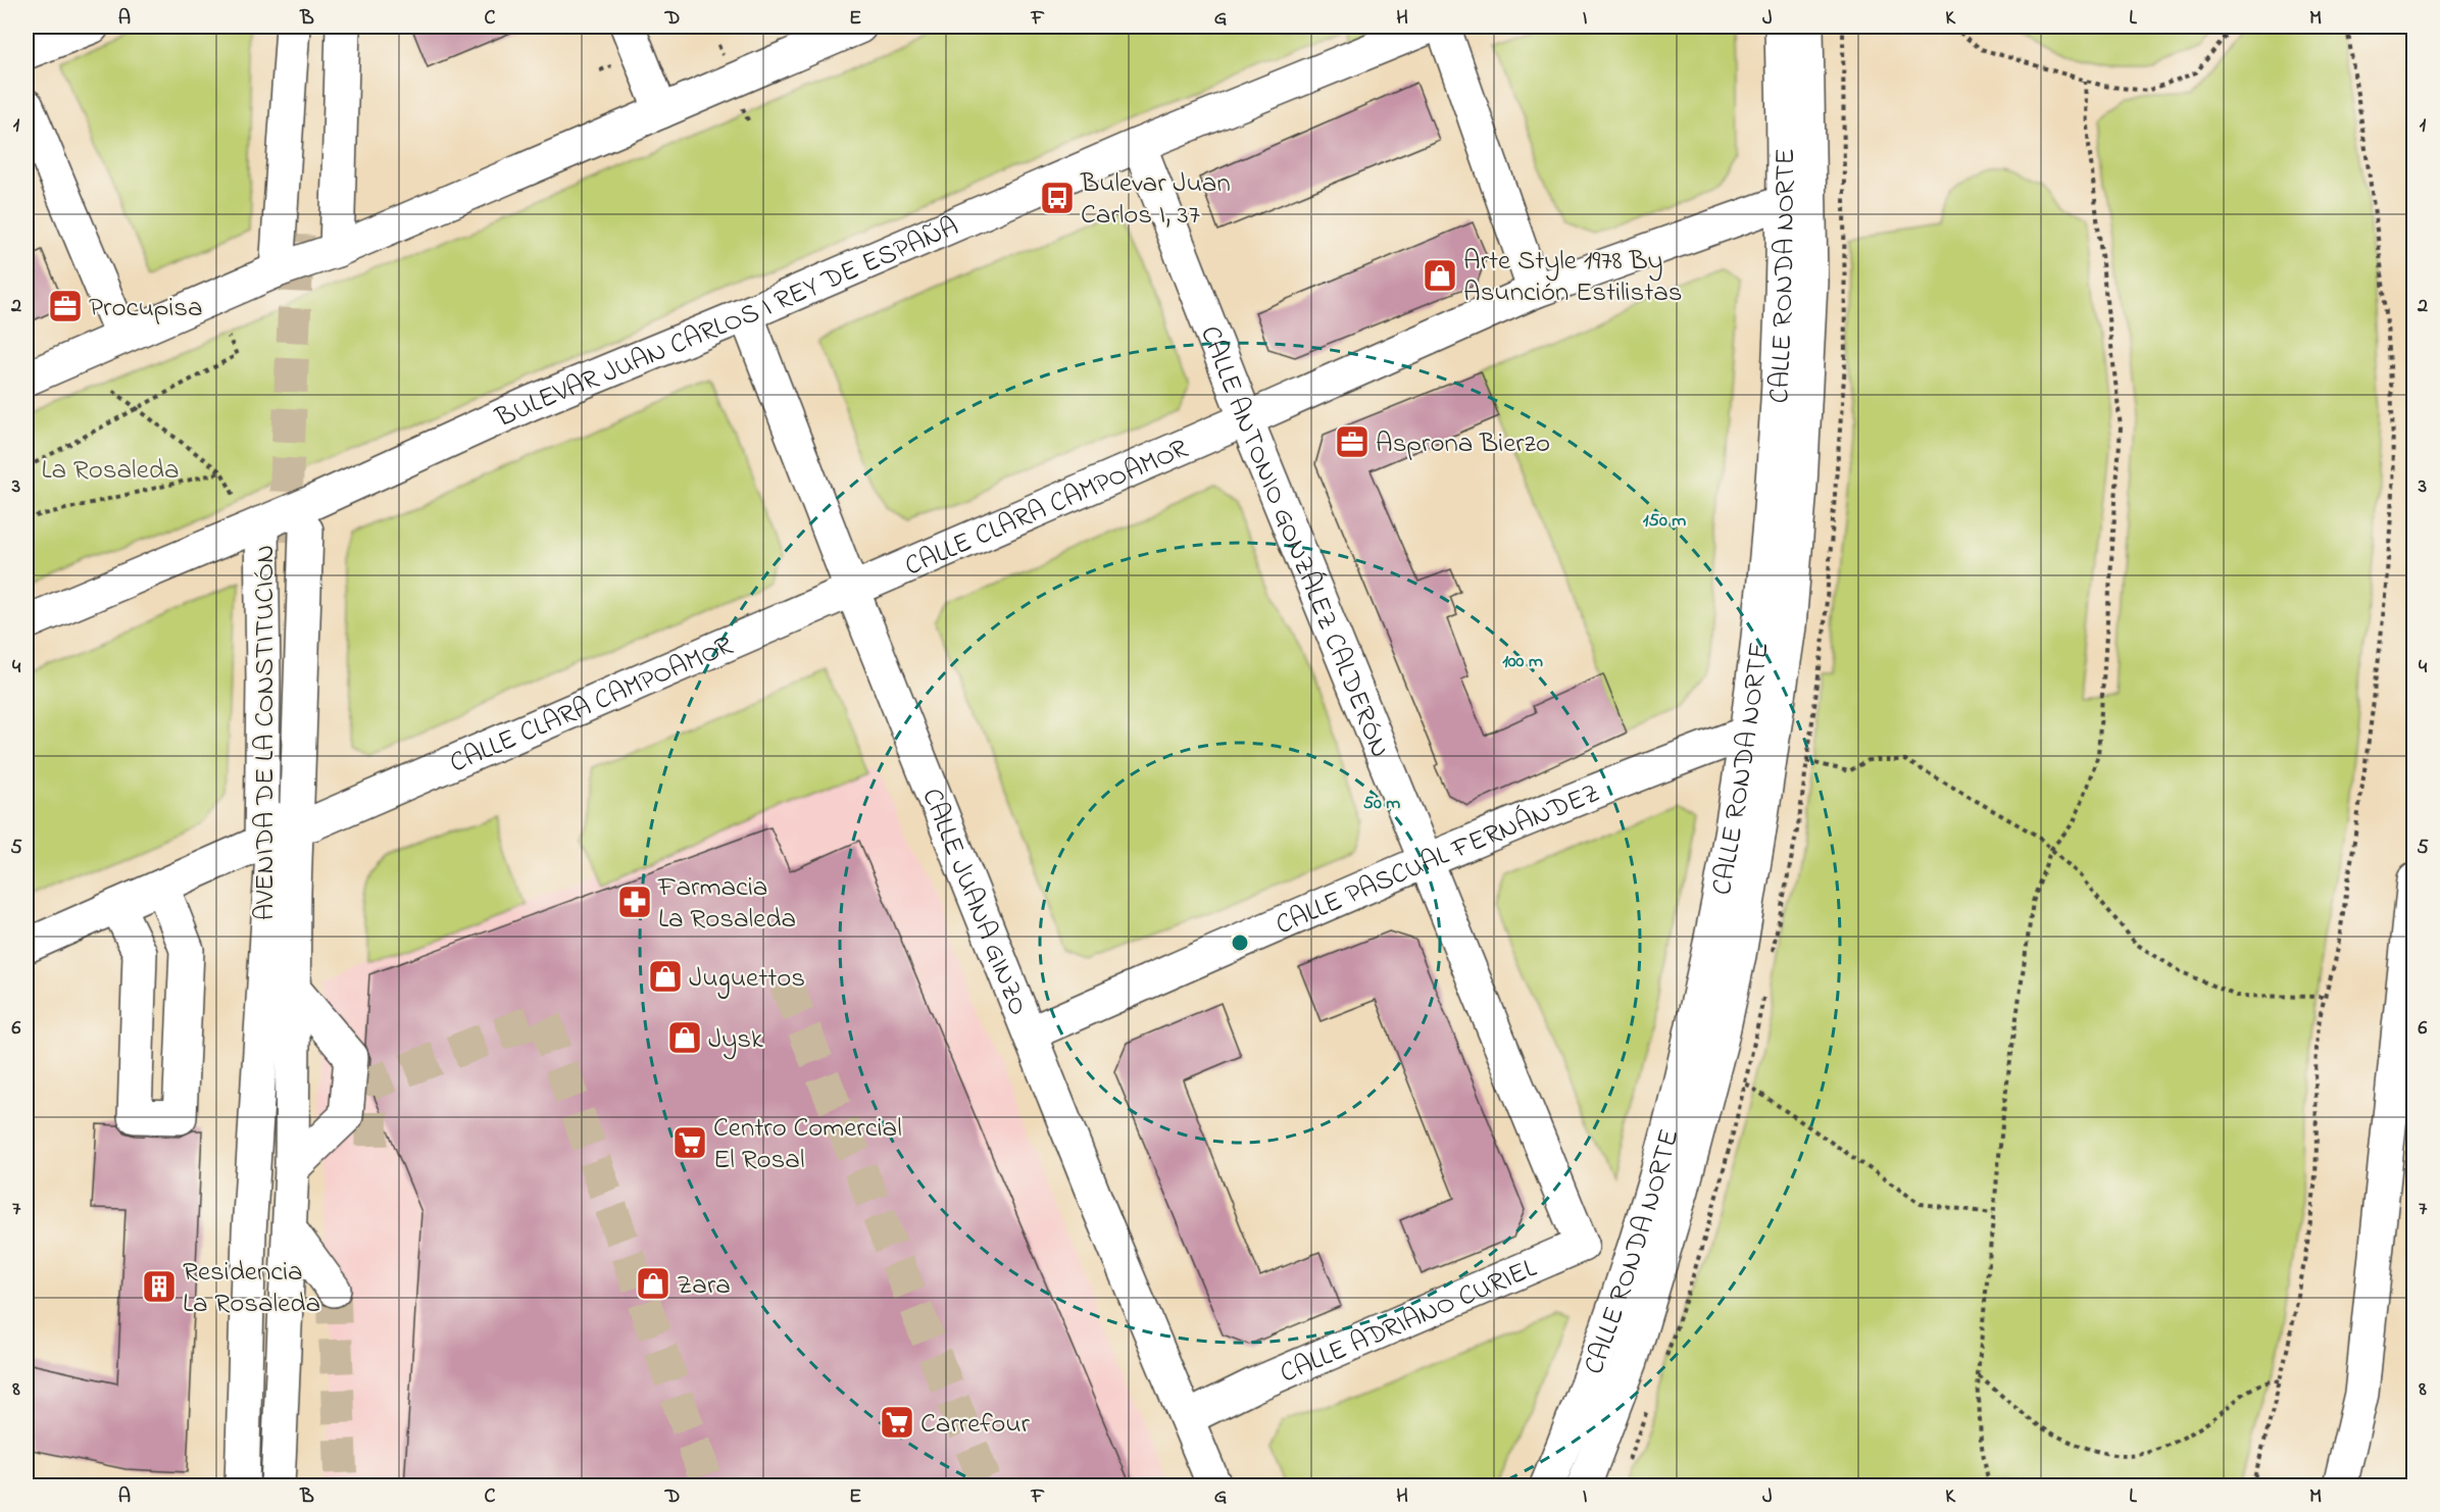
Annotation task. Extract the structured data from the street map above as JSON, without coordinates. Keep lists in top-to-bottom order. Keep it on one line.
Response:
{"streets":{"street":["CALLE RONDA NORTE","BULEVAR JUAN CARLOS I REY DE ESPAÑA","CALLE CLARA CAMPOAMOR","CALLE ANTONIO GONZÁLEZ CALDERÓN","AVENIDA DE LA CONSTITUCIÓN","CALLE PASCUAL FERNÁNDEZ","CALLE JUANA GINZO","CALLE ADRIANO CURIEL"]},"crossings":[["CALLE RONDA NORTE","CALLE CLARA CAMPOAMOR"],["CALLE RONDA NORTE","CALLE PASCUAL FERNÁNDEZ"],["BULEVAR JUAN CARLOS I REY DE ESPAÑA","CALLE ANTONIO GONZÁLEZ CALDERÓN"],["BULEVAR JUAN CARLOS I REY DE ESPAÑA","AVENIDA DE LA CONSTITUCIÓN"],["BULEVAR JUAN CARLOS I REY DE ESPAÑA","CALLE JUANA GINZO"],["CALLE CLARA CAMPOAMOR","CALLE ANTONIO GONZÁLEZ CALDERÓN"],["CALLE CLARA CAMPOAMOR","AVENIDA DE LA CONSTITUCIÓN"],["CALLE CLARA CAMPOAMOR","CALLE JUANA GINZO"],["CALLE ANTONIO GONZÁLEZ CALDERÓN","CALLE PASCUAL FERNÁNDEZ"],["CALLE ANTONIO GONZÁLEZ CALDERÓN","CALLE ADRIANO CURIEL"],["CALLE PASCUAL FERNÁNDEZ","CALLE JUANA GINZO"],["CALLE JUANA GINZO","CALLE ADRIANO CURIEL"]],"parks":["La Rosaleda"],"places":{"bus stop":["Bulevar Juan Carlos I, 37"],"shop":["Arte Style 1978 By Asunción Estilistas","Juguettos","Jysk","Zara"],"office":["Procupisa","Asprona Bierzo"],"pharmacy":["Farmacia La Rosaleda"],"supermarket":["Centro Comercial El Rosal","Carrefour"],"building":["Residencia La Rosaleda"]},"grid":{"columns":["A","B","C","D","E","F","G","H","I","J","K","L","M"],"rows":["1","2","3","4","5","6","7","8"]},"rings":["150 m","100 m","50 m"]}
